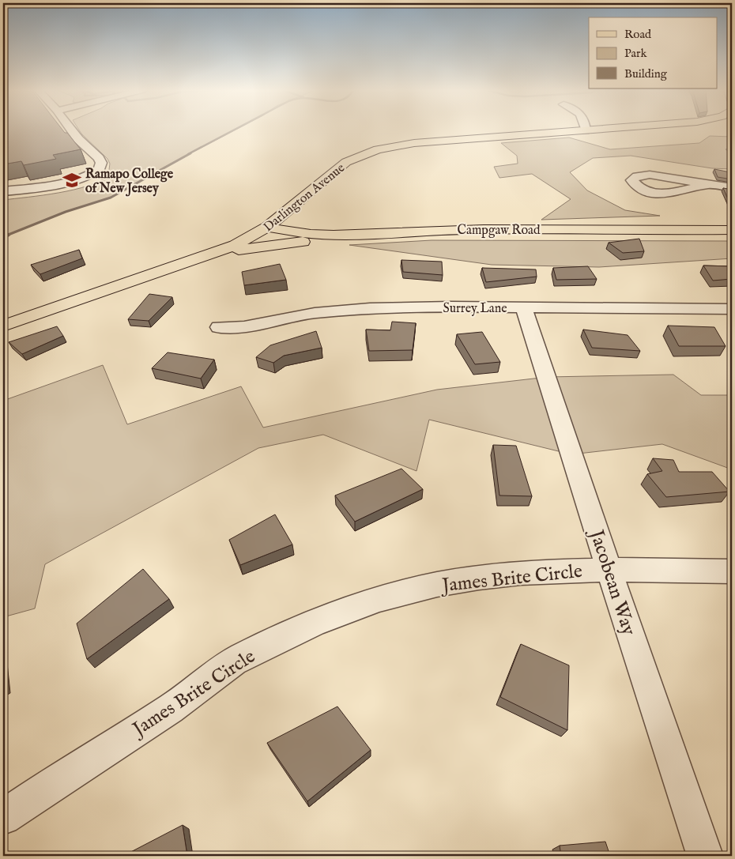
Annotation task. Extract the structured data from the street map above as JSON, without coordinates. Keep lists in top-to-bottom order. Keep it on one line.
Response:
{"streets":{"main road":["Darlington Avenue","Campgaw Road"],"street":["Surrey Lane","James Brite Circle","Jacobean Way"]},"crossings":[["Darlington Avenue","Campgaw Road"],["Surrey Lane","Jacobean Way"],["James Brite Circle","Jacobean Way"]],"places":{"school or university":["Ramapo College of New Jersey"]},"legend":["Road","Park","Building"]}
